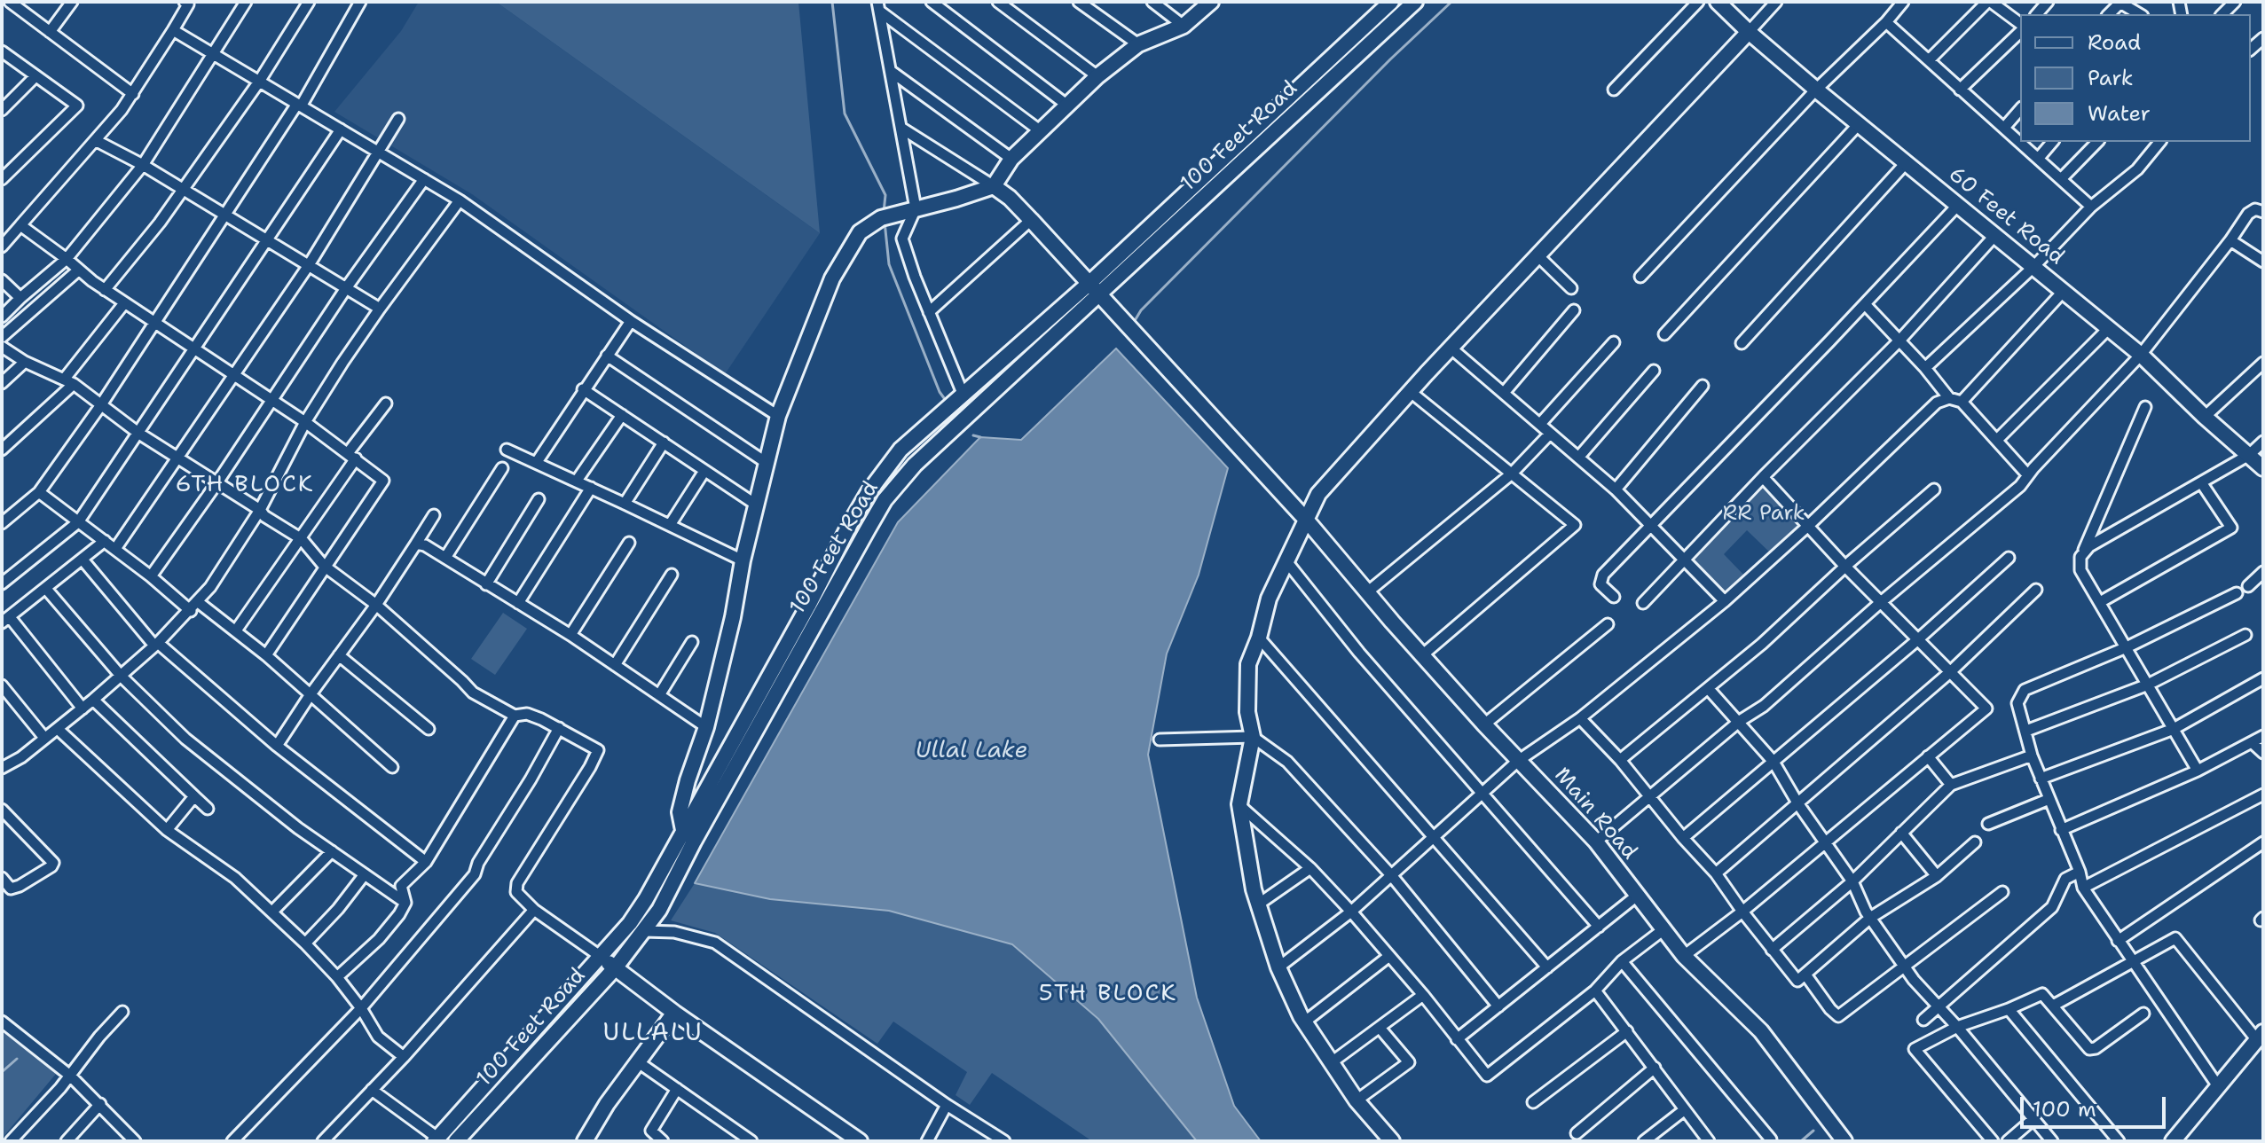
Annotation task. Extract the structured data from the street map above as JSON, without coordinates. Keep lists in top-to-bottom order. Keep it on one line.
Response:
{"streets":{"street":["100 Feet Road","60 Feet Road","Main Road"]},"crossings":[["100 Feet Road","Main Road"]],"districts":["6TH BLOCK","5TH BLOCK","ULLALU"],"water":["Ullal Lake"],"parks":["RR Park"],"legend":["Road","Park","Water"],"scale_bar":"100 m"}
